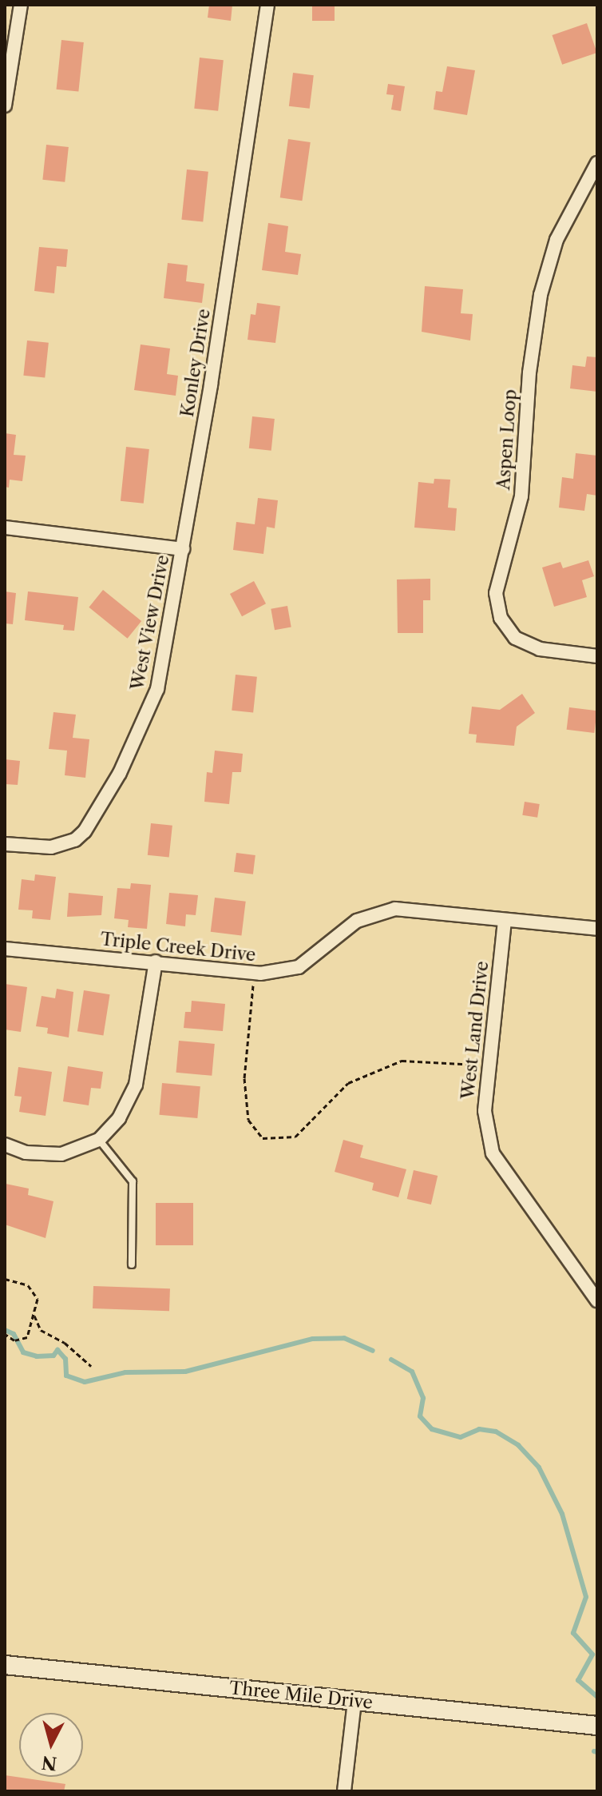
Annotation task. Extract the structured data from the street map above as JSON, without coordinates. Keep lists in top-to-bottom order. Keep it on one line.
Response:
{"streets":{"main road":["Three Mile Drive"],"street":["Konley Drive","Aspen Loop","West View Drive","Triple Creek Drive","West Land Drive"]},"crossings":[["Konley Drive","West View Drive"],["Triple Creek Drive","West Land Drive"]],"north":"bottom"}
